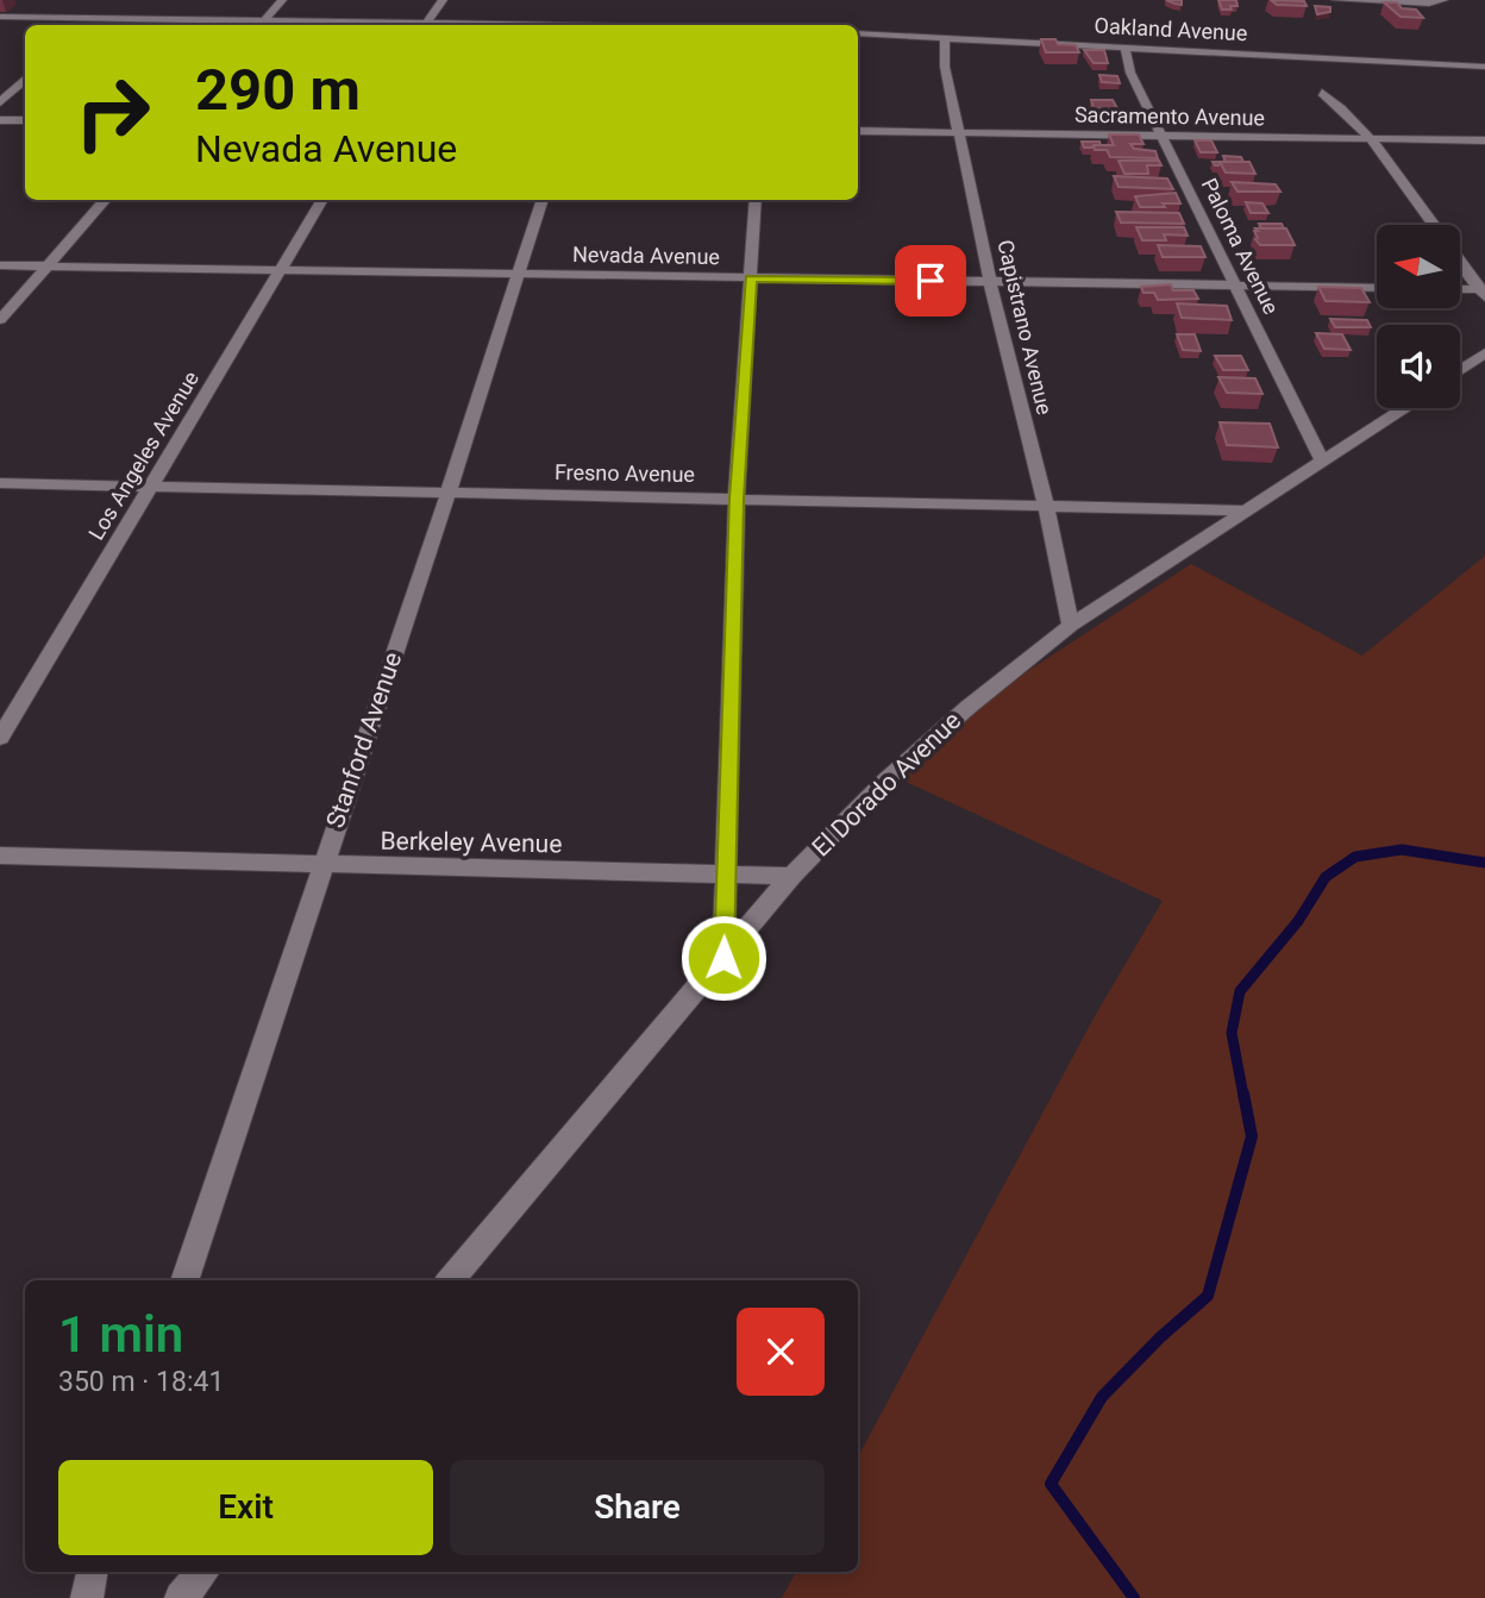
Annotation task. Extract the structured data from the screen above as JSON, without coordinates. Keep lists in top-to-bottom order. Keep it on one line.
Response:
{"streets":{"street":["Oakland Avenue","Sacramento Avenue","Paloma Avenue","Nevada Avenue","Capistrano Avenue","Los Angeles Avenue","Fresno Avenue","Stanford Avenue","El Dorado Avenue","Berkeley Avenue"]},"crossings":[["Oakland Avenue","Paloma Avenue"],["Oakland Avenue","Capistrano Avenue"],["Sacramento Avenue","Paloma Avenue"],["Sacramento Avenue","Capistrano Avenue"],["Paloma Avenue","Nevada Avenue"],["Paloma Avenue","El Dorado Avenue"],["Nevada Avenue","Capistrano Avenue"],["Nevada Avenue","Los Angeles Avenue"],["Nevada Avenue","Stanford Avenue"],["Capistrano Avenue","Fresno Avenue"],["Capistrano Avenue","El Dorado Avenue"],["Los Angeles Avenue","Fresno Avenue"],["Fresno Avenue","Stanford Avenue"],["Fresno Avenue","El Dorado Avenue"],["Stanford Avenue","Berkeley Avenue"],["El Dorado Avenue","Berkeley Avenue"]],"north":"left","page":{"turn":["290 m","Nevada Avenue"],"heading":["1 min","350 m · 18:41"],"buttons":["Exit","Share"]}}
